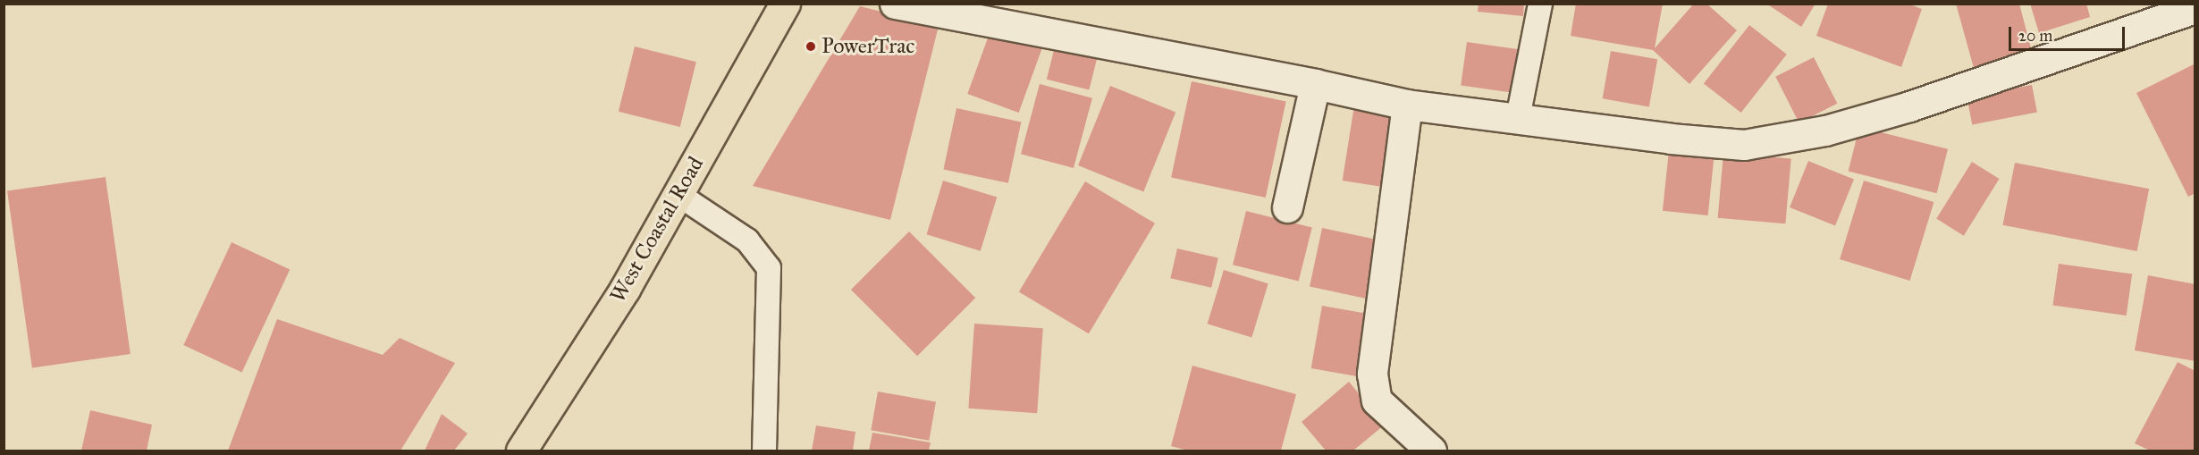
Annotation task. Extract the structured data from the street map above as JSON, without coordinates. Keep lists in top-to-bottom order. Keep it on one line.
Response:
{"streets":{"main road":["West Coastal Road"]},"places":["PowerTrac"],"scale_bar":"20 m"}
